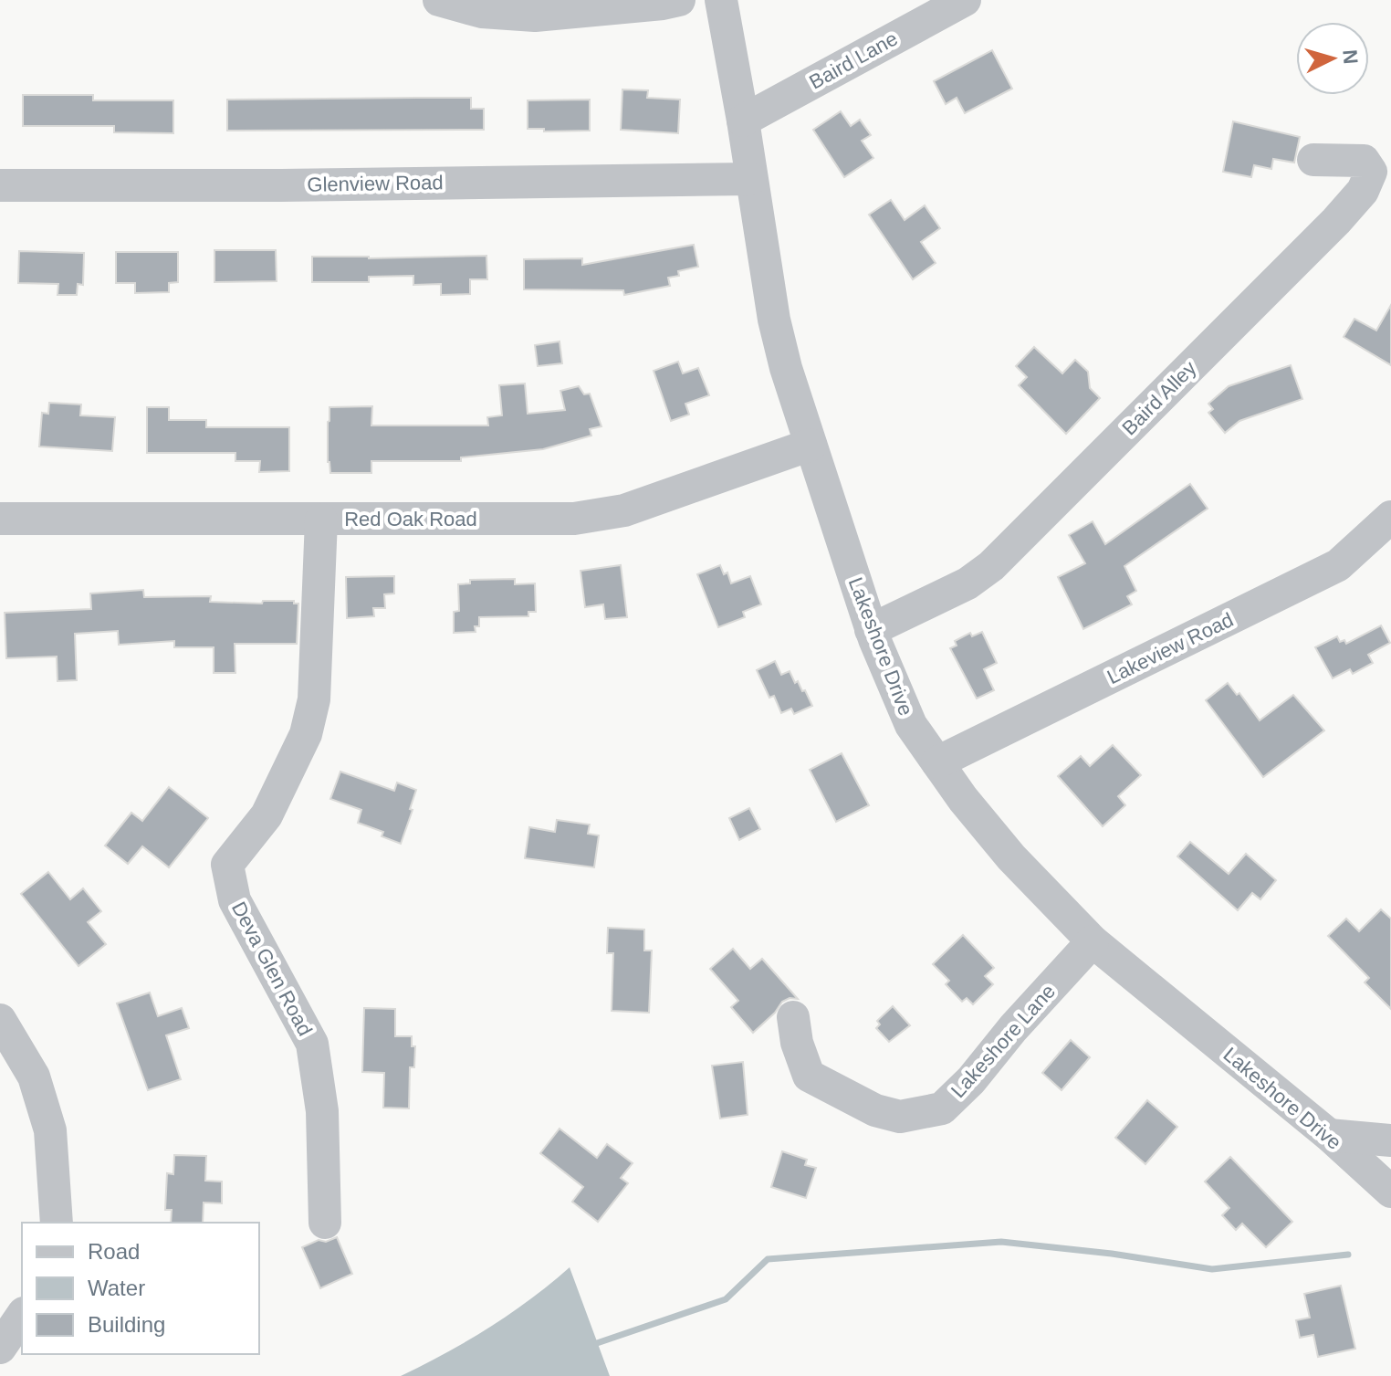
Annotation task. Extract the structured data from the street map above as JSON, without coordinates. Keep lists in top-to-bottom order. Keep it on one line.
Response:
{"streets":{"street":["Baird Lane","Glenview Road","Baird Alley","Red Oak Road","Lakeshore Drive","Lakeview Road","Deva Glen Road","Lakeshore Lane"]},"crossings":[["Baird Lane","Lakeshore Drive"],["Glenview Road","Lakeshore Drive"],["Baird Alley","Lakeshore Drive"],["Red Oak Road","Lakeshore Drive"],["Red Oak Road","Deva Glen Road"],["Lakeshore Drive","Lakeview Road"],["Lakeshore Drive","Lakeshore Lane"]],"legend":["Road","Water","Building"],"north":"right"}
